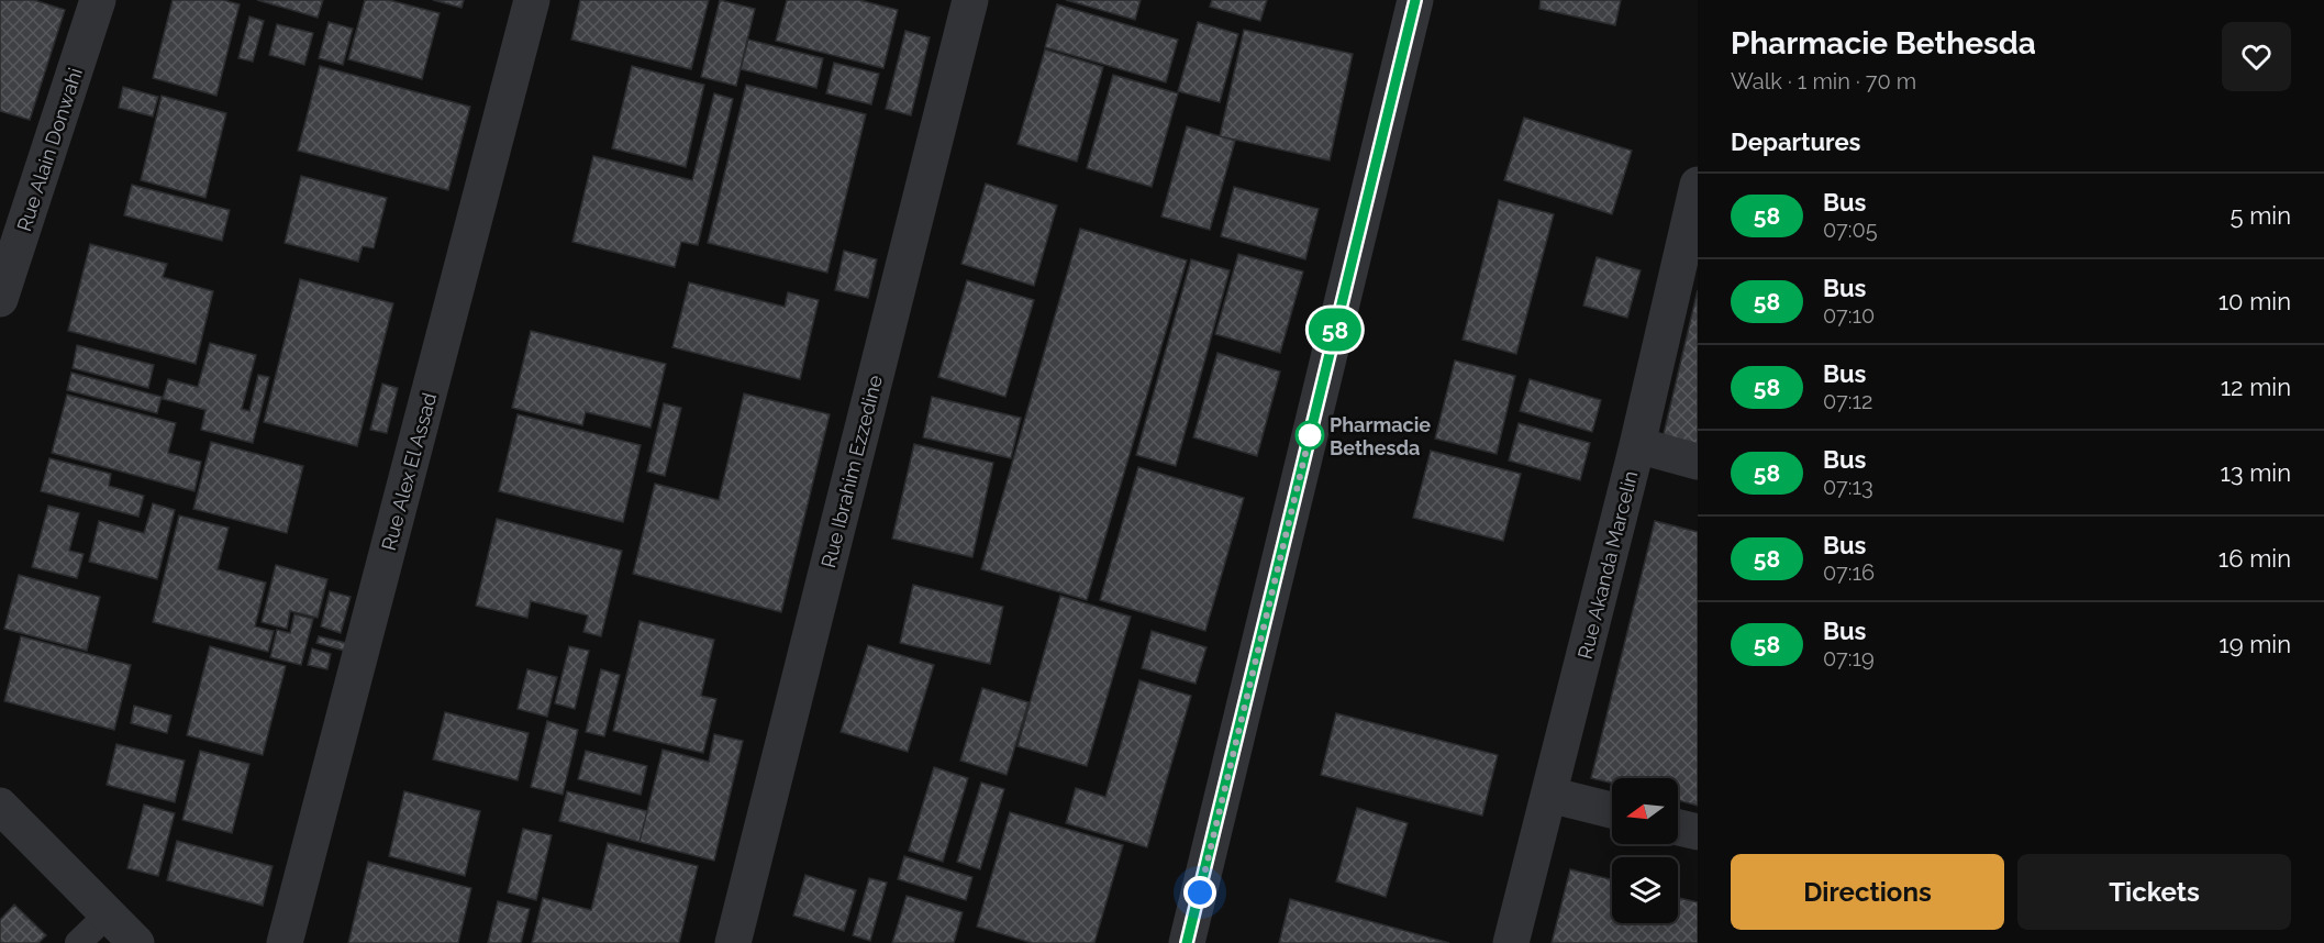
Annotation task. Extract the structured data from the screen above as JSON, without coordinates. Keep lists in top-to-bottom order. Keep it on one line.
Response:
{"streets":{"street":["Rue Alain Donwahi","Rue Alex El Assad","Rue Ibrahim Ezzedine","Rue Akanda Marcelin"]},"places":["Pharmacie Bethesda"],"lines":["bus line 58"],"north":"left","page":{"on_map":"58","heading":[["Pharmacie Bethesda","Walk · 1 min · 70 m"],"Departures"],"list":[{"mark":"58","name":"Bus","note":"07:05","value":"5 min"},{"mark":"58","name":"Bus","note":"07:10","value":"10 min"},{"mark":"58","name":"Bus","note":"07:12","value":"12 min"},{"mark":"58","name":"Bus","note":"07:13","value":"13 min"},{"mark":"58","name":"Bus","note":"07:16","value":"16 min"},{"mark":"58","name":"Bus","note":"07:19","value":"19 min"}],"buttons":["Directions","Tickets"]}}
